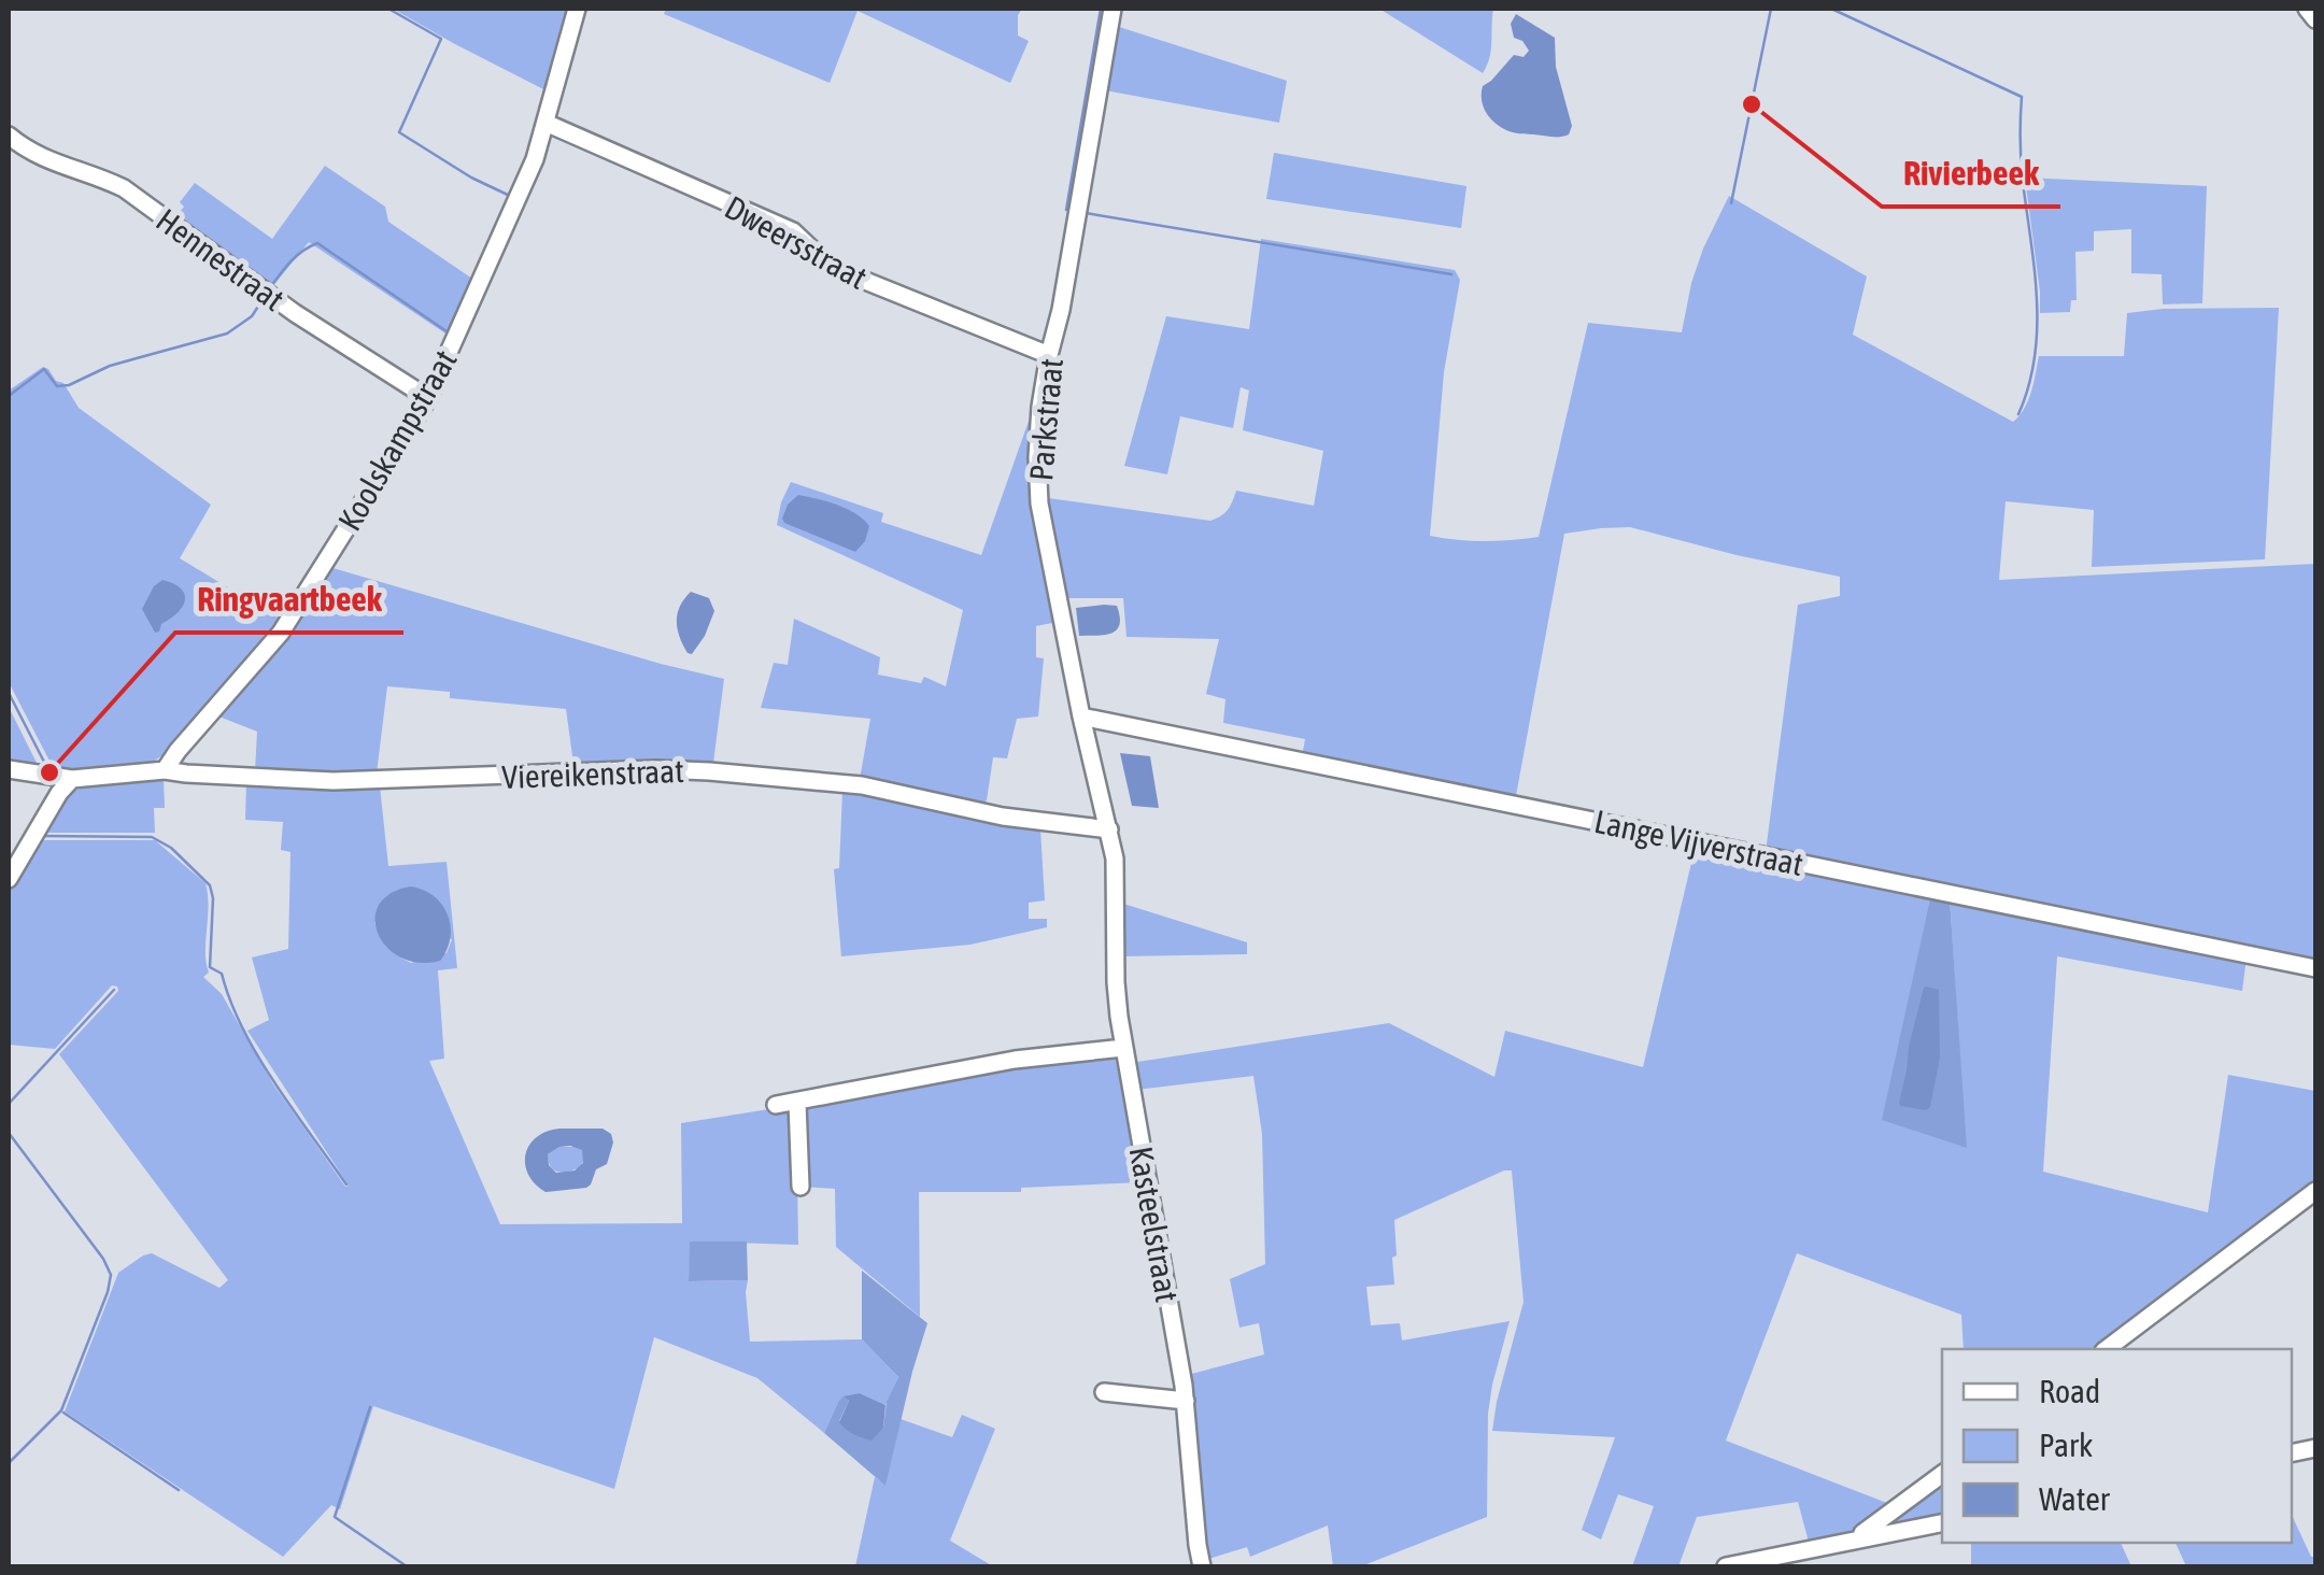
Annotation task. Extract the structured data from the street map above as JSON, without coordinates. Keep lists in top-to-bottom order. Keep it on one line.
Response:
{"streets":{"street":["Dweersstraat","Hennestraat","Parkstraat","Koolskampstraat","Viereikenstraat","Lange Vijverstraat","Kasteelstraat"]},"crossings":[["Dweersstraat","Parkstraat"],["Dweersstraat","Koolskampstraat"],["Hennestraat","Koolskampstraat"],["Parkstraat","Viereikenstraat"],["Parkstraat","Lange Vijverstraat"],["Parkstraat","Kasteelstraat"],["Koolskampstraat","Viereikenstraat"],["Viereikenstraat","Kasteelstraat"]],"places":["Rivierbeek","Ringvaartbeek"],"legend":["Road","Park","Water"]}
